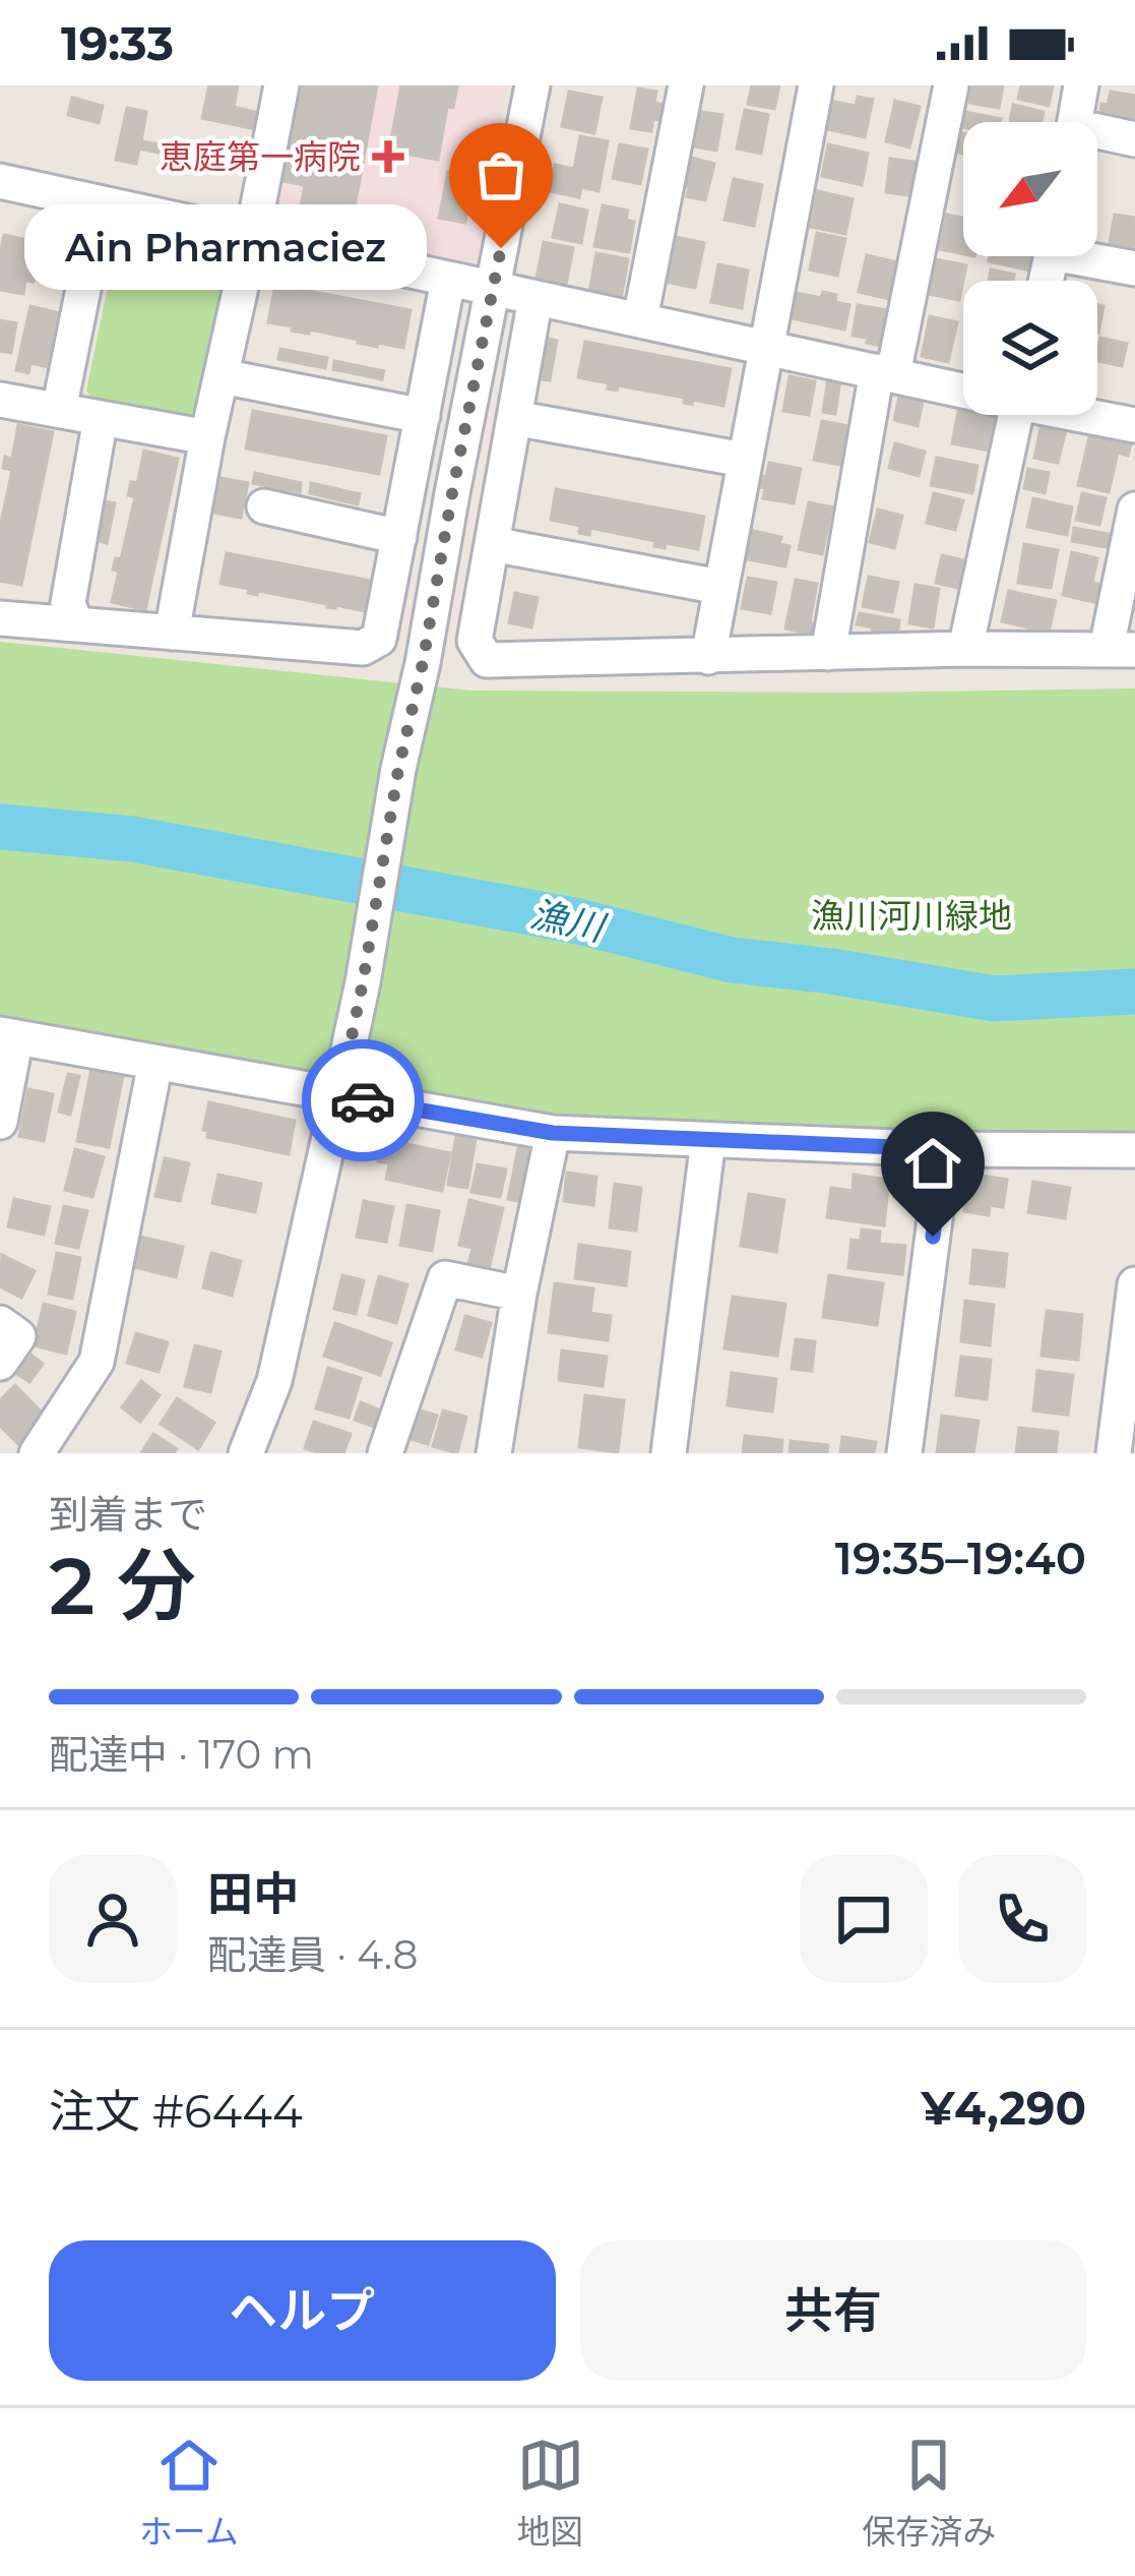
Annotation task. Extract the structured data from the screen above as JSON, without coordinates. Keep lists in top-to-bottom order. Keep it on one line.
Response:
{"water":["漁川"],"parks":["漁川河川緑地"],"places":{"health":["恵庭第一病院"],"other":["Ain Pharmaciez"]},"north":"bottom left","page":{"status":"19:33","bubble":"Ain Pharmaciez","heading":["2 分","到着まで","19:35–19:40"],"panel":["田中","配達員 · 4.8","注文 #6444","¥4,290"],"bar":"配達中 · 170 m","buttons":["ヘルプ","共有"],"tabs":["ホーム","地図","保存済み"]}}
